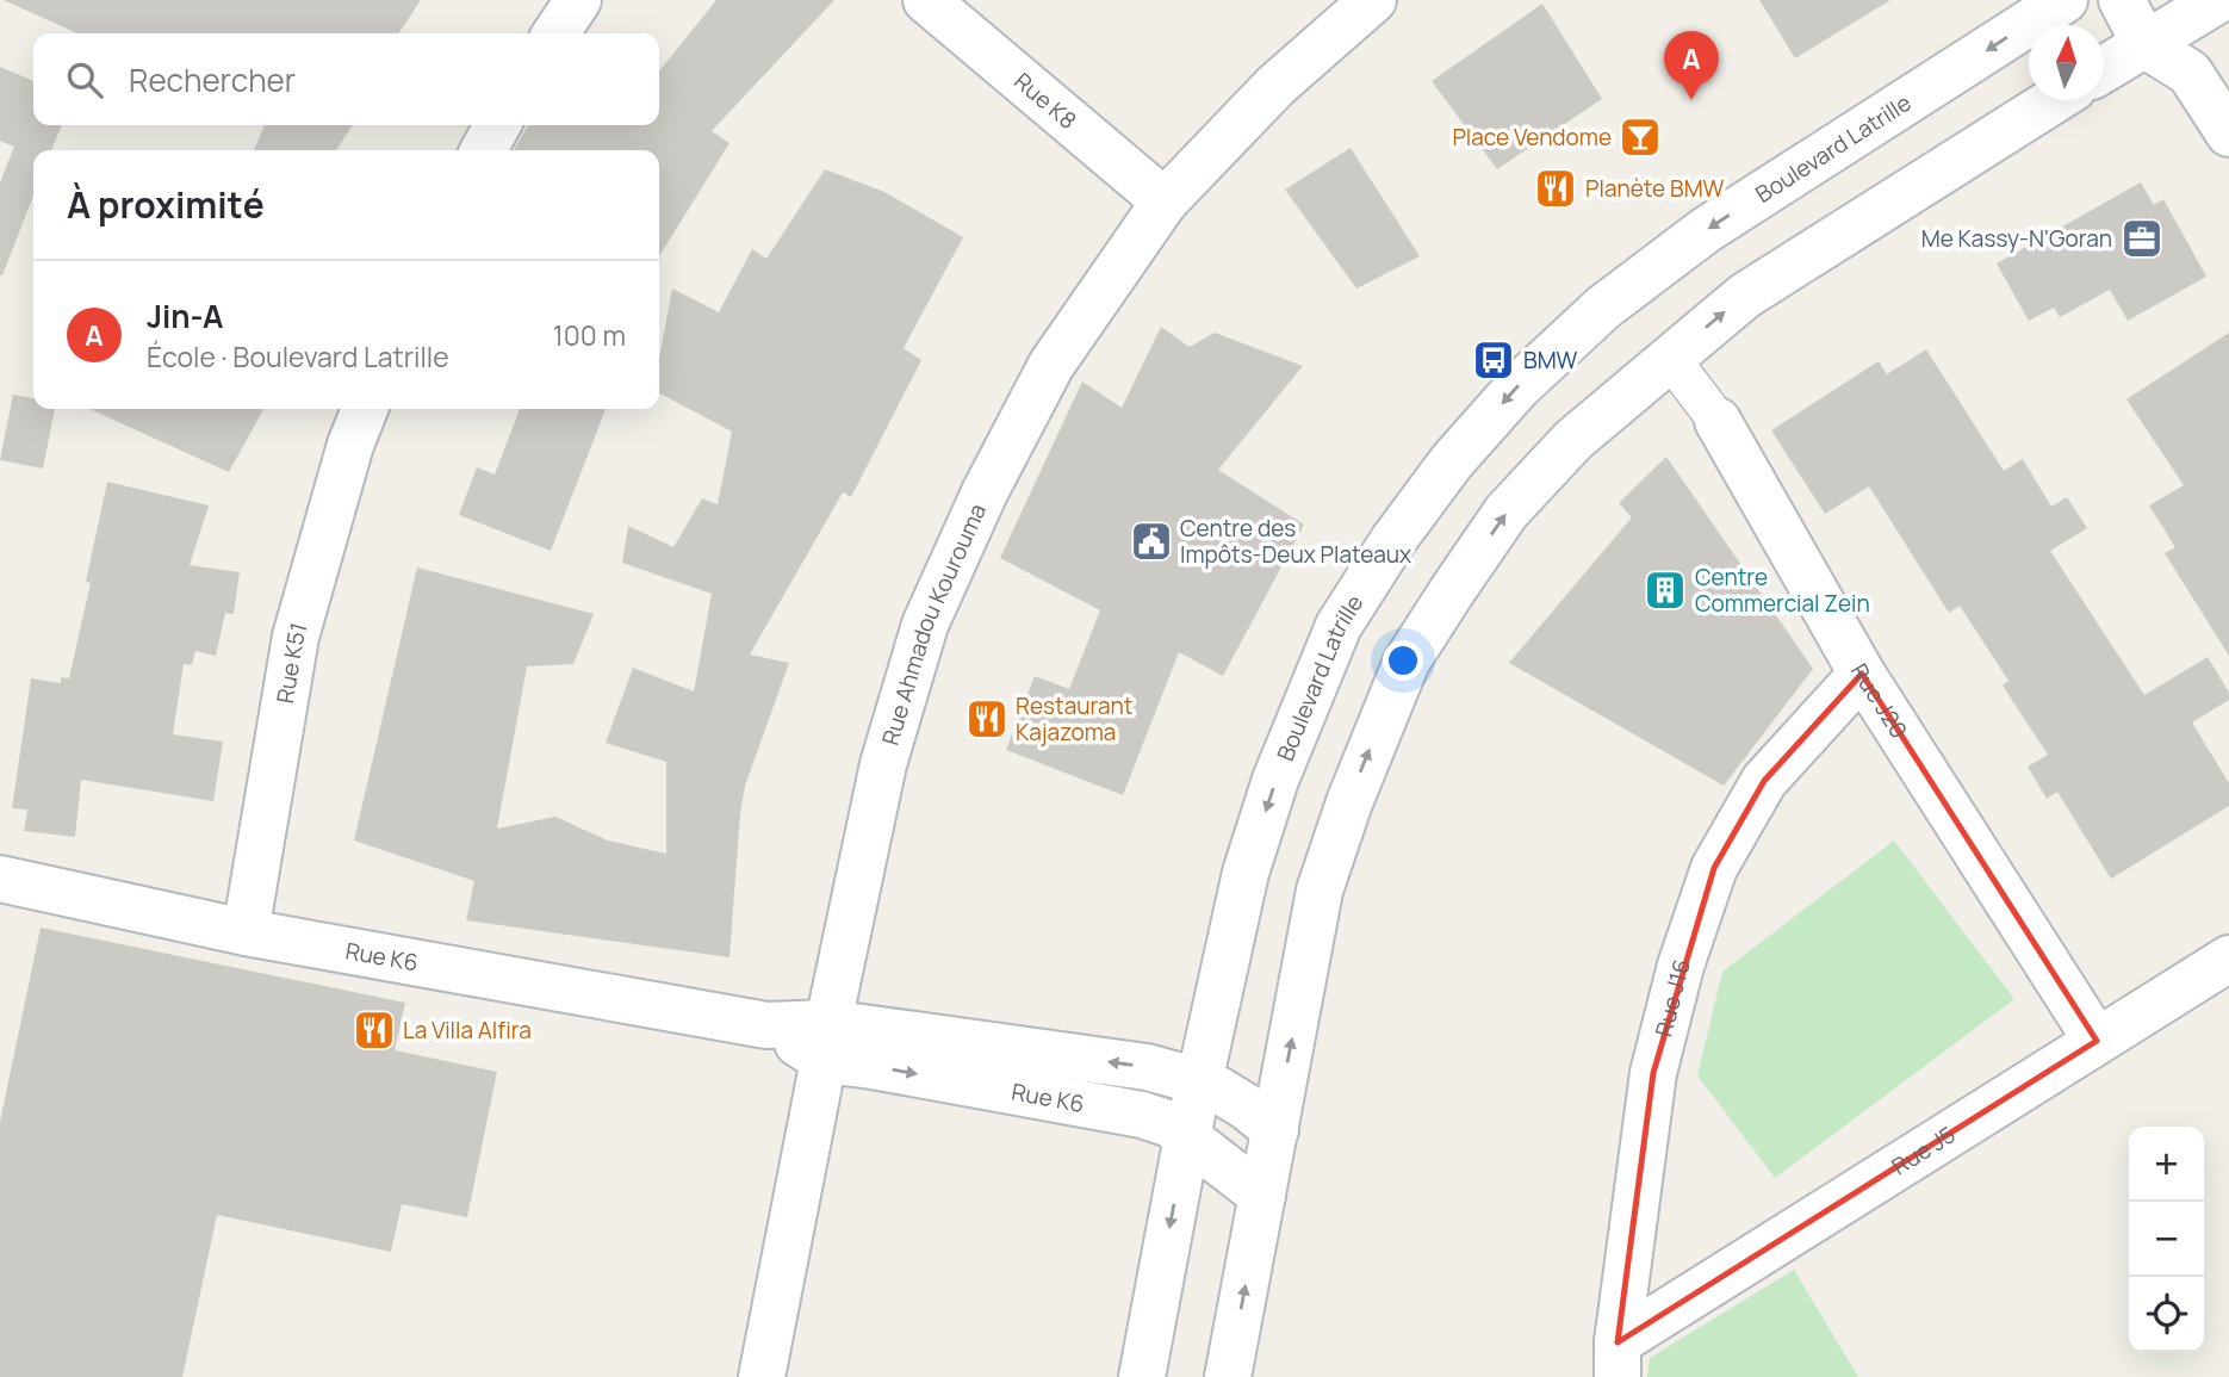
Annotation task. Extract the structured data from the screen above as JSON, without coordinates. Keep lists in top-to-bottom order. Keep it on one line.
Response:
{"streets":{"street":["Rue K8","Boulevard Latrille","Rue Ahmadou Kourouma","Rue K51","Rue J20","Rue K6","Rue J16","Rue J5"]},"crossings":[["Rue K8","Rue Ahmadou Kourouma"],["Boulevard Latrille","Rue K6"],["Rue Ahmadou Kourouma","Rue K6"],["Rue K51","Rue K6"],["Rue J20","Rue J16"],["Rue J20","Rue J5"],["Rue J16","Rue J5"]],"places":{"bar":["Place Vendome"],"restaurant":["Planète BMW","Restaurant Kajazoma","La Villa Alfira"],"office":["Me Kassy-N'Goran"],"bus stop":["BMW"],"public building":["Centre des Impôts-Deux Plateaux"],"building":["Centre Commercial Zein"]},"north":"top","page":{"pins":"A","search":"Rechercher","heading":"À proximité","list":[{"mark":"A","name":"Jin-A","note":"École · Boulevard Latrille","value":"100 m"}],"map_buttons":["+","−"]}}
